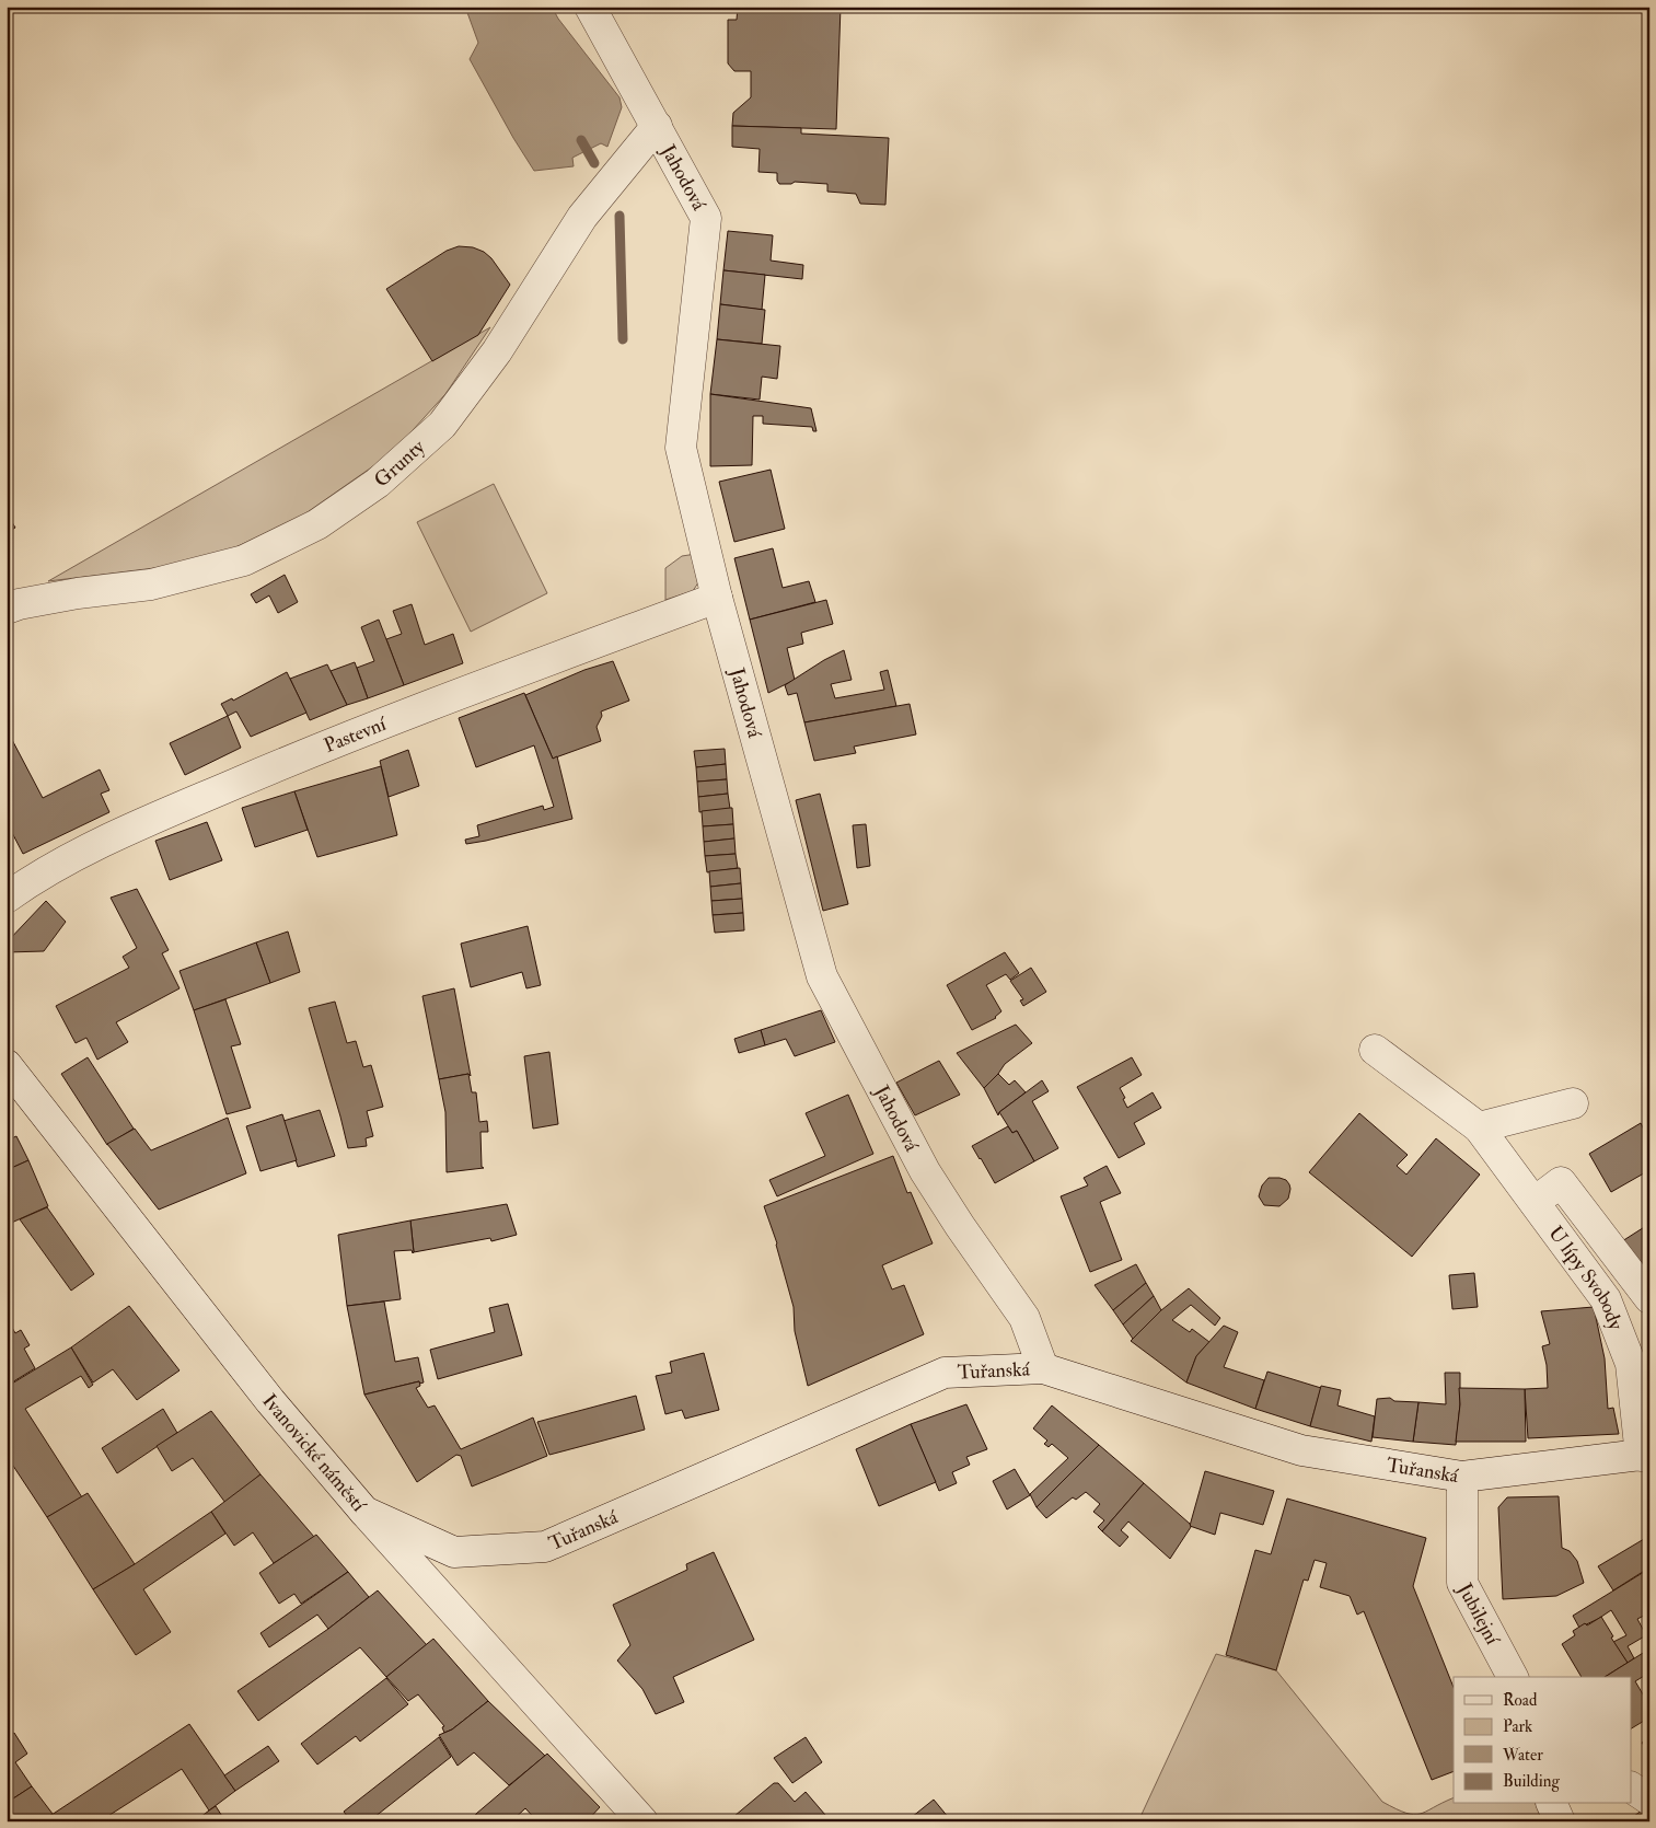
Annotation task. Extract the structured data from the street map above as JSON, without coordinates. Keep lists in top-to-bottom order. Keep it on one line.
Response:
{"streets":{"street":["Jahodová","Grunty","Pastevní","U lípy Svobody","Tuřanská","Ivanovické náměstí","Jubilejní"]},"crossings":[["Jahodová","Grunty"],["Jahodová","Pastevní"],["Jahodová","Tuřanská"],["U lípy Svobody","Tuřanská"],["Tuřanská","Ivanovické náměstí"],["Tuřanská","Jubilejní"]],"legend":["Road","Park","Water","Building"]}
